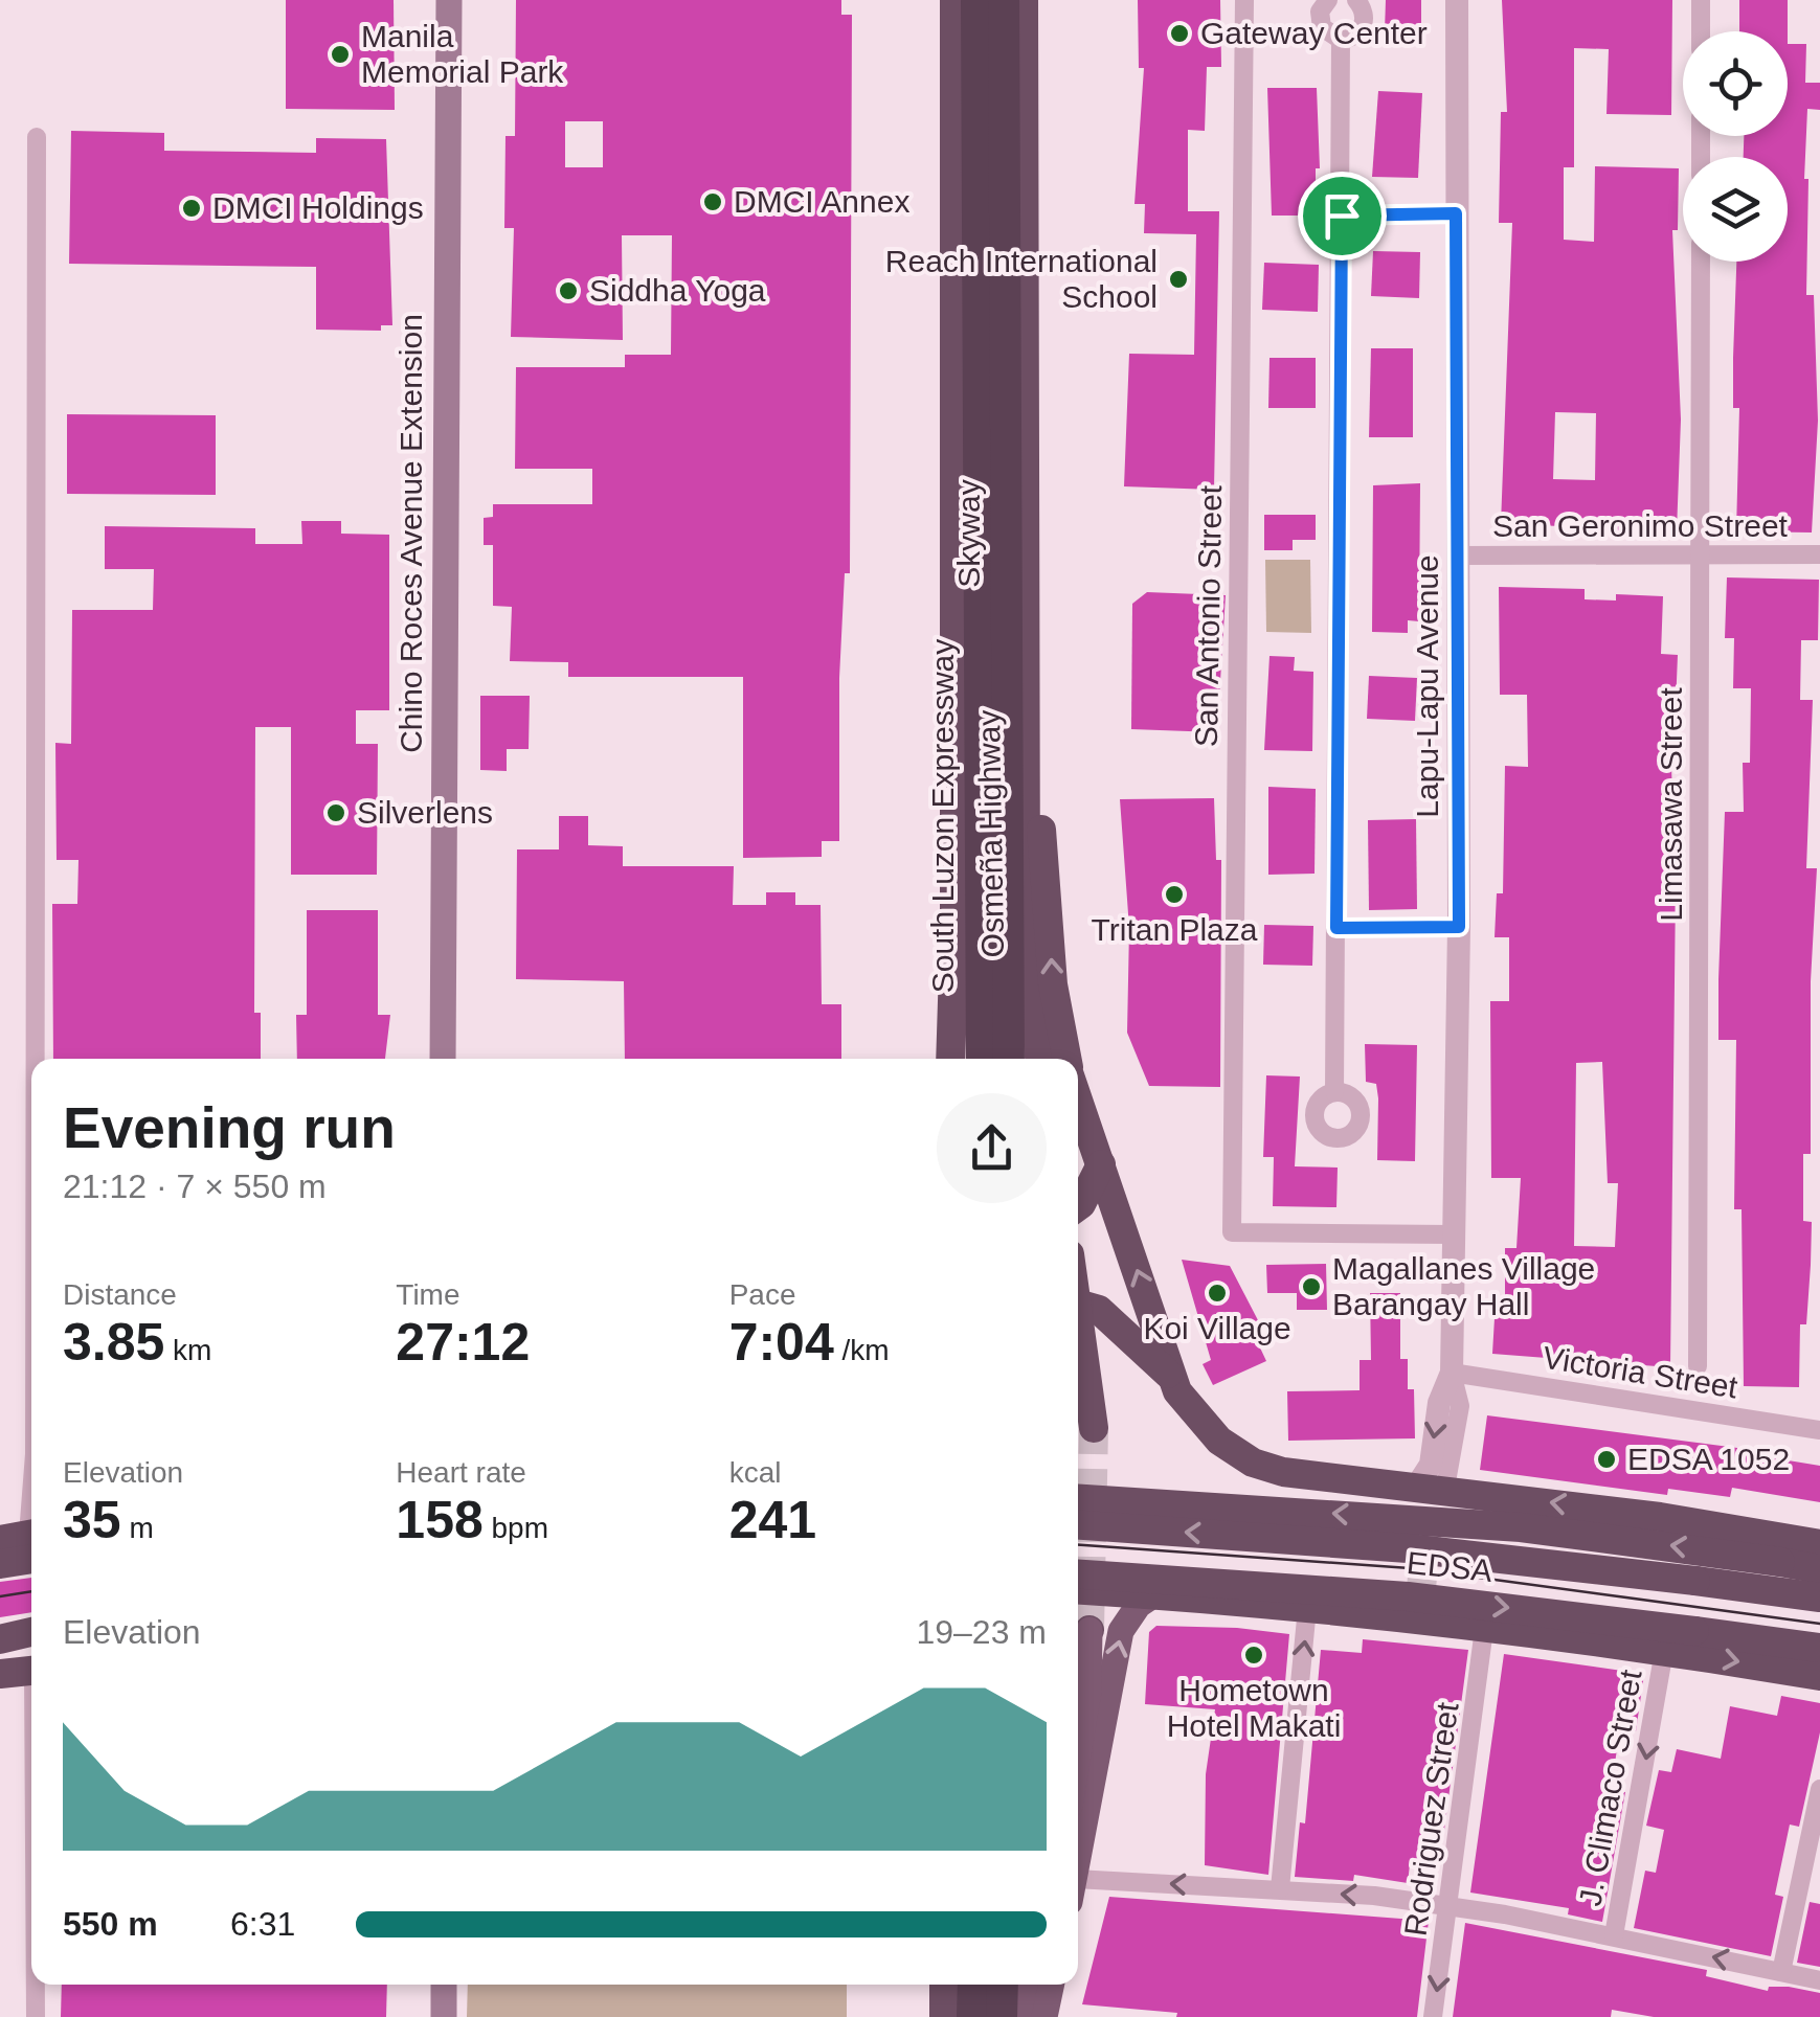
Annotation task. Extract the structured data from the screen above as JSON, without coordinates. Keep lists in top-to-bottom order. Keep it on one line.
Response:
{"streets":{"highway":["Skyway","Osmeña Highway","EDSA"],"main road":["Chino Roces Avenue Extension"],"street":["San Geronimo Street","San Antonio Street","Lapu-Lapu Avenue","Limasawa Street","Victoria Street","J. Climaco Street","Rodriguez Street"]},"crossings":[["San Geronimo Street","Lapu-Lapu Avenue"],["San Geronimo Street","Limasawa Street"],["San Antonio Street","Lapu-Lapu Avenue"],["Lapu-Lapu Avenue","Victoria Street"]],"one_way":["J. Climaco Street"],"places":["Gateway Center","Manila Memorial Park","DMCI Annex","DMCI Holdings","Reach International School","Siddha Yoga","Silverlens","Tritan Plaza","Magallanes Village Barangay Hall","Koi Village","EDSA 1052","Hometown Hotel Makati"],"page":{"heading":["Evening run","21:12 · 7 × 550 m"],"stats":[["Distance","3.85 km"],["Time","27:12"],["Pace","7:04 /km"],["Elevation","35 m"],["Heart rate","158 bpm"],["kcal","241"]],"chart":["Elevation","19–23 m"],"list":[{"name":"550 m","note":"6:31"}]}}
